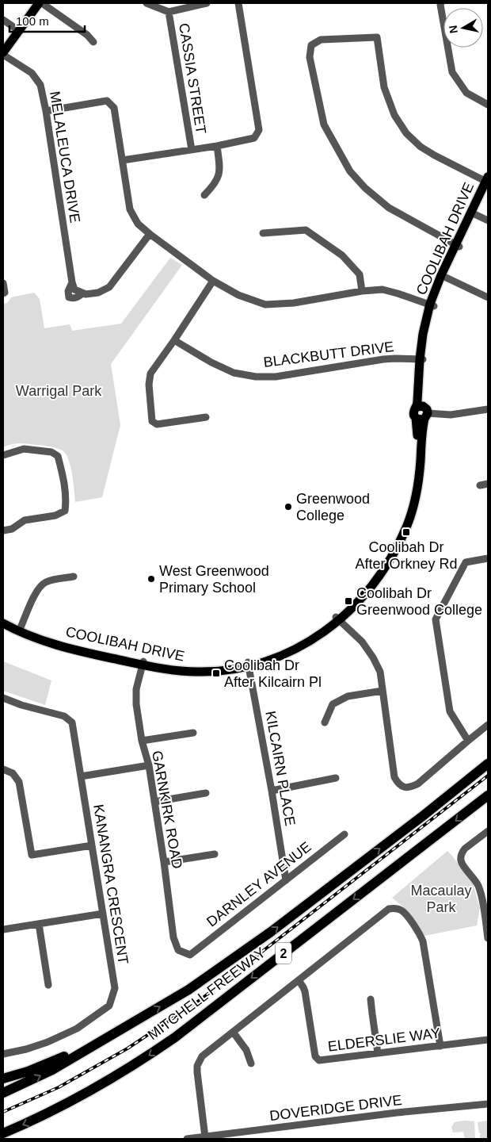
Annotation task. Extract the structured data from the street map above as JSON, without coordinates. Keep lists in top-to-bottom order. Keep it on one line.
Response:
{"streets":{"highway":["2","MITCHELL FREEWAY"],"main road":["COOLIBAH DRIVE"],"street":["CASSIA STREET","MELALEUCA DRIVE","BLACKBUTT DRIVE","KILCAIRN PLACE","GARNKIRK ROAD","KANANGRA CRESCENT","DARNLEY AVENUE","ELDERSLIE WAY","DOVERIDGE DRIVE"]},"crossings":[["COOLIBAH DRIVE","BLACKBUTT DRIVE"],["COOLIBAH DRIVE","KILCAIRN PLACE"],["COOLIBAH DRIVE","GARNKIRK ROAD"],["KILCAIRN PLACE","DARNLEY AVENUE"],["GARNKIRK ROAD","DARNLEY AVENUE"]],"parks":["Warrigal Park","Macaulay Park"],"places":{"other":["Greenwood College","West Greenwood Primary School"],"transit":["Coolibah Dr After Orkney Rd","Coolibah Dr Greenwood College","Coolibah Dr After Kilcairn Pl"]},"scale_bar":"100 m","north":"left"}
